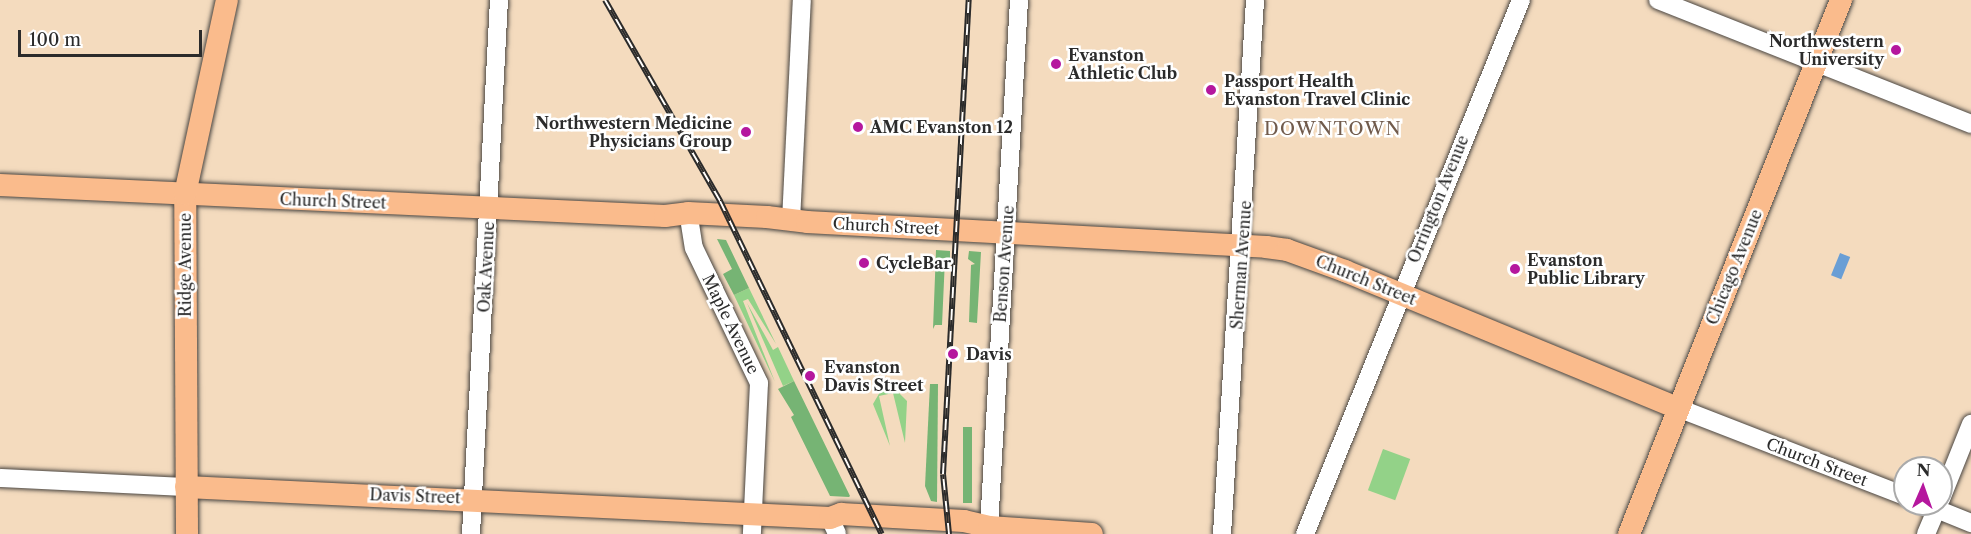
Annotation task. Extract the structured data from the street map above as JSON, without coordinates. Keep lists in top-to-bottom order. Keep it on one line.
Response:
{"streets":{"main road":["Church Street","Ridge Avenue","Chicago Avenue","Davis Street"],"street":["Orrington Avenue","Benson Avenue","Sherman Avenue","Oak Avenue","Maple Avenue"]},"crossings":[["Orrington Avenue","Church Street"],["Church Street","Benson Avenue"],["Church Street","Ridge Avenue"],["Church Street","Sherman Avenue"],["Church Street","Oak Avenue"],["Church Street","Chicago Avenue"],["Church Street","Maple Avenue"],["Benson Avenue","Davis Street"],["Ridge Avenue","Davis Street"],["Oak Avenue","Davis Street"],["Maple Avenue","Davis Street"]],"districts":["DOWNTOWN"],"places":["Northwestern University","Evanston Athletic Club","Passport Health Evanston Travel Clinic","AMC Evanston 12","Northwestern Medicine Physicians Group","CycleBar","Evanston Public Library","Davis","Evanston Davis Street"],"scale_bar":"100 m","north":"top"}
